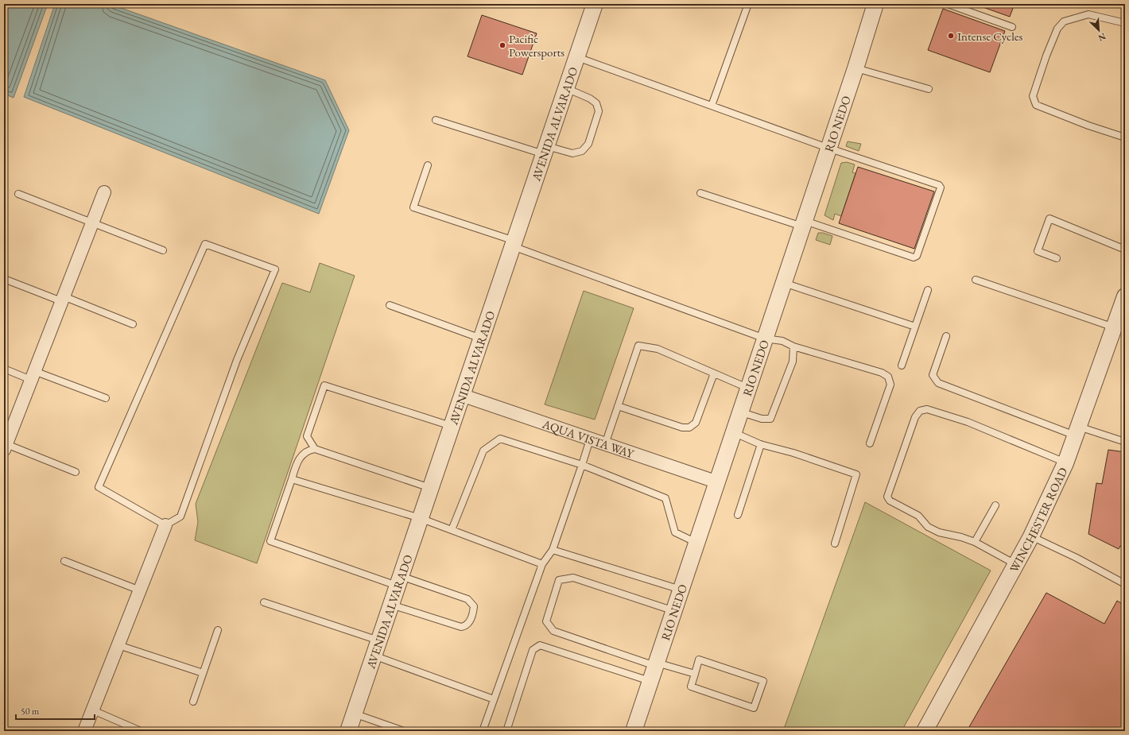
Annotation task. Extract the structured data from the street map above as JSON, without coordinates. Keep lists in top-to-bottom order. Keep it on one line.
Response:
{"streets":{"street":["RIO NEDO","AVENIDA ALVARADO","AQUA VISTA WAY","WINCHESTER ROAD"]},"crossings":[["RIO NEDO","AQUA VISTA WAY"],["AVENIDA ALVARADO","AQUA VISTA WAY"]],"places":["Intense Cycles","Pacific Powersports"],"scale_bar":"50 m","north":"bottom right"}
